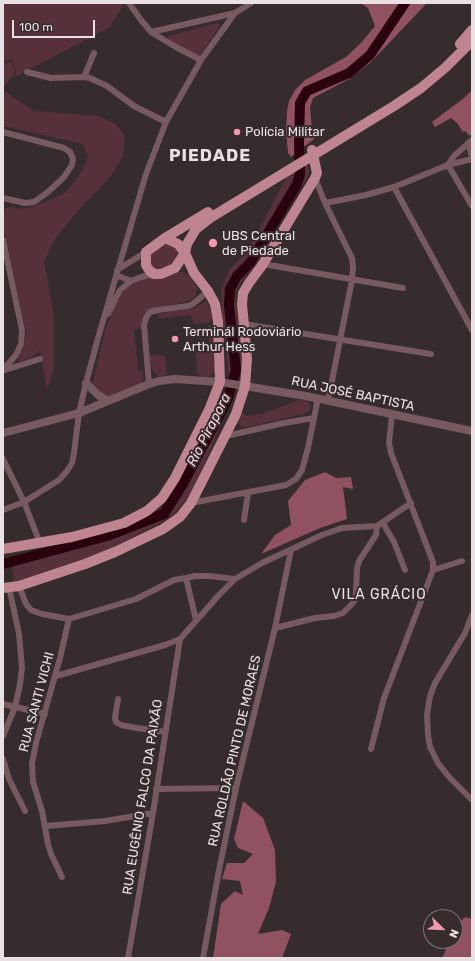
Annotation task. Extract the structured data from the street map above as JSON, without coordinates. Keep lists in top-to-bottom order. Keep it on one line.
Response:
{"streets":{"street":["RUA JOSÉ BAPTISTA","RUA SANTI VICHI","RUA ROLDÃO PINTO DE MORAES","RUA EUGÊNIO FALCO DA PAIXÃO"]},"districts":["PIEDADE","VILA GRÁCIO"],"water":["Rio Pirapora"],"places":["Polícia Militar","UBS Central de Piedade","Terminál Rodoviário Arthur Hess"],"scale_bar":"100 m","north":"bottom right"}
